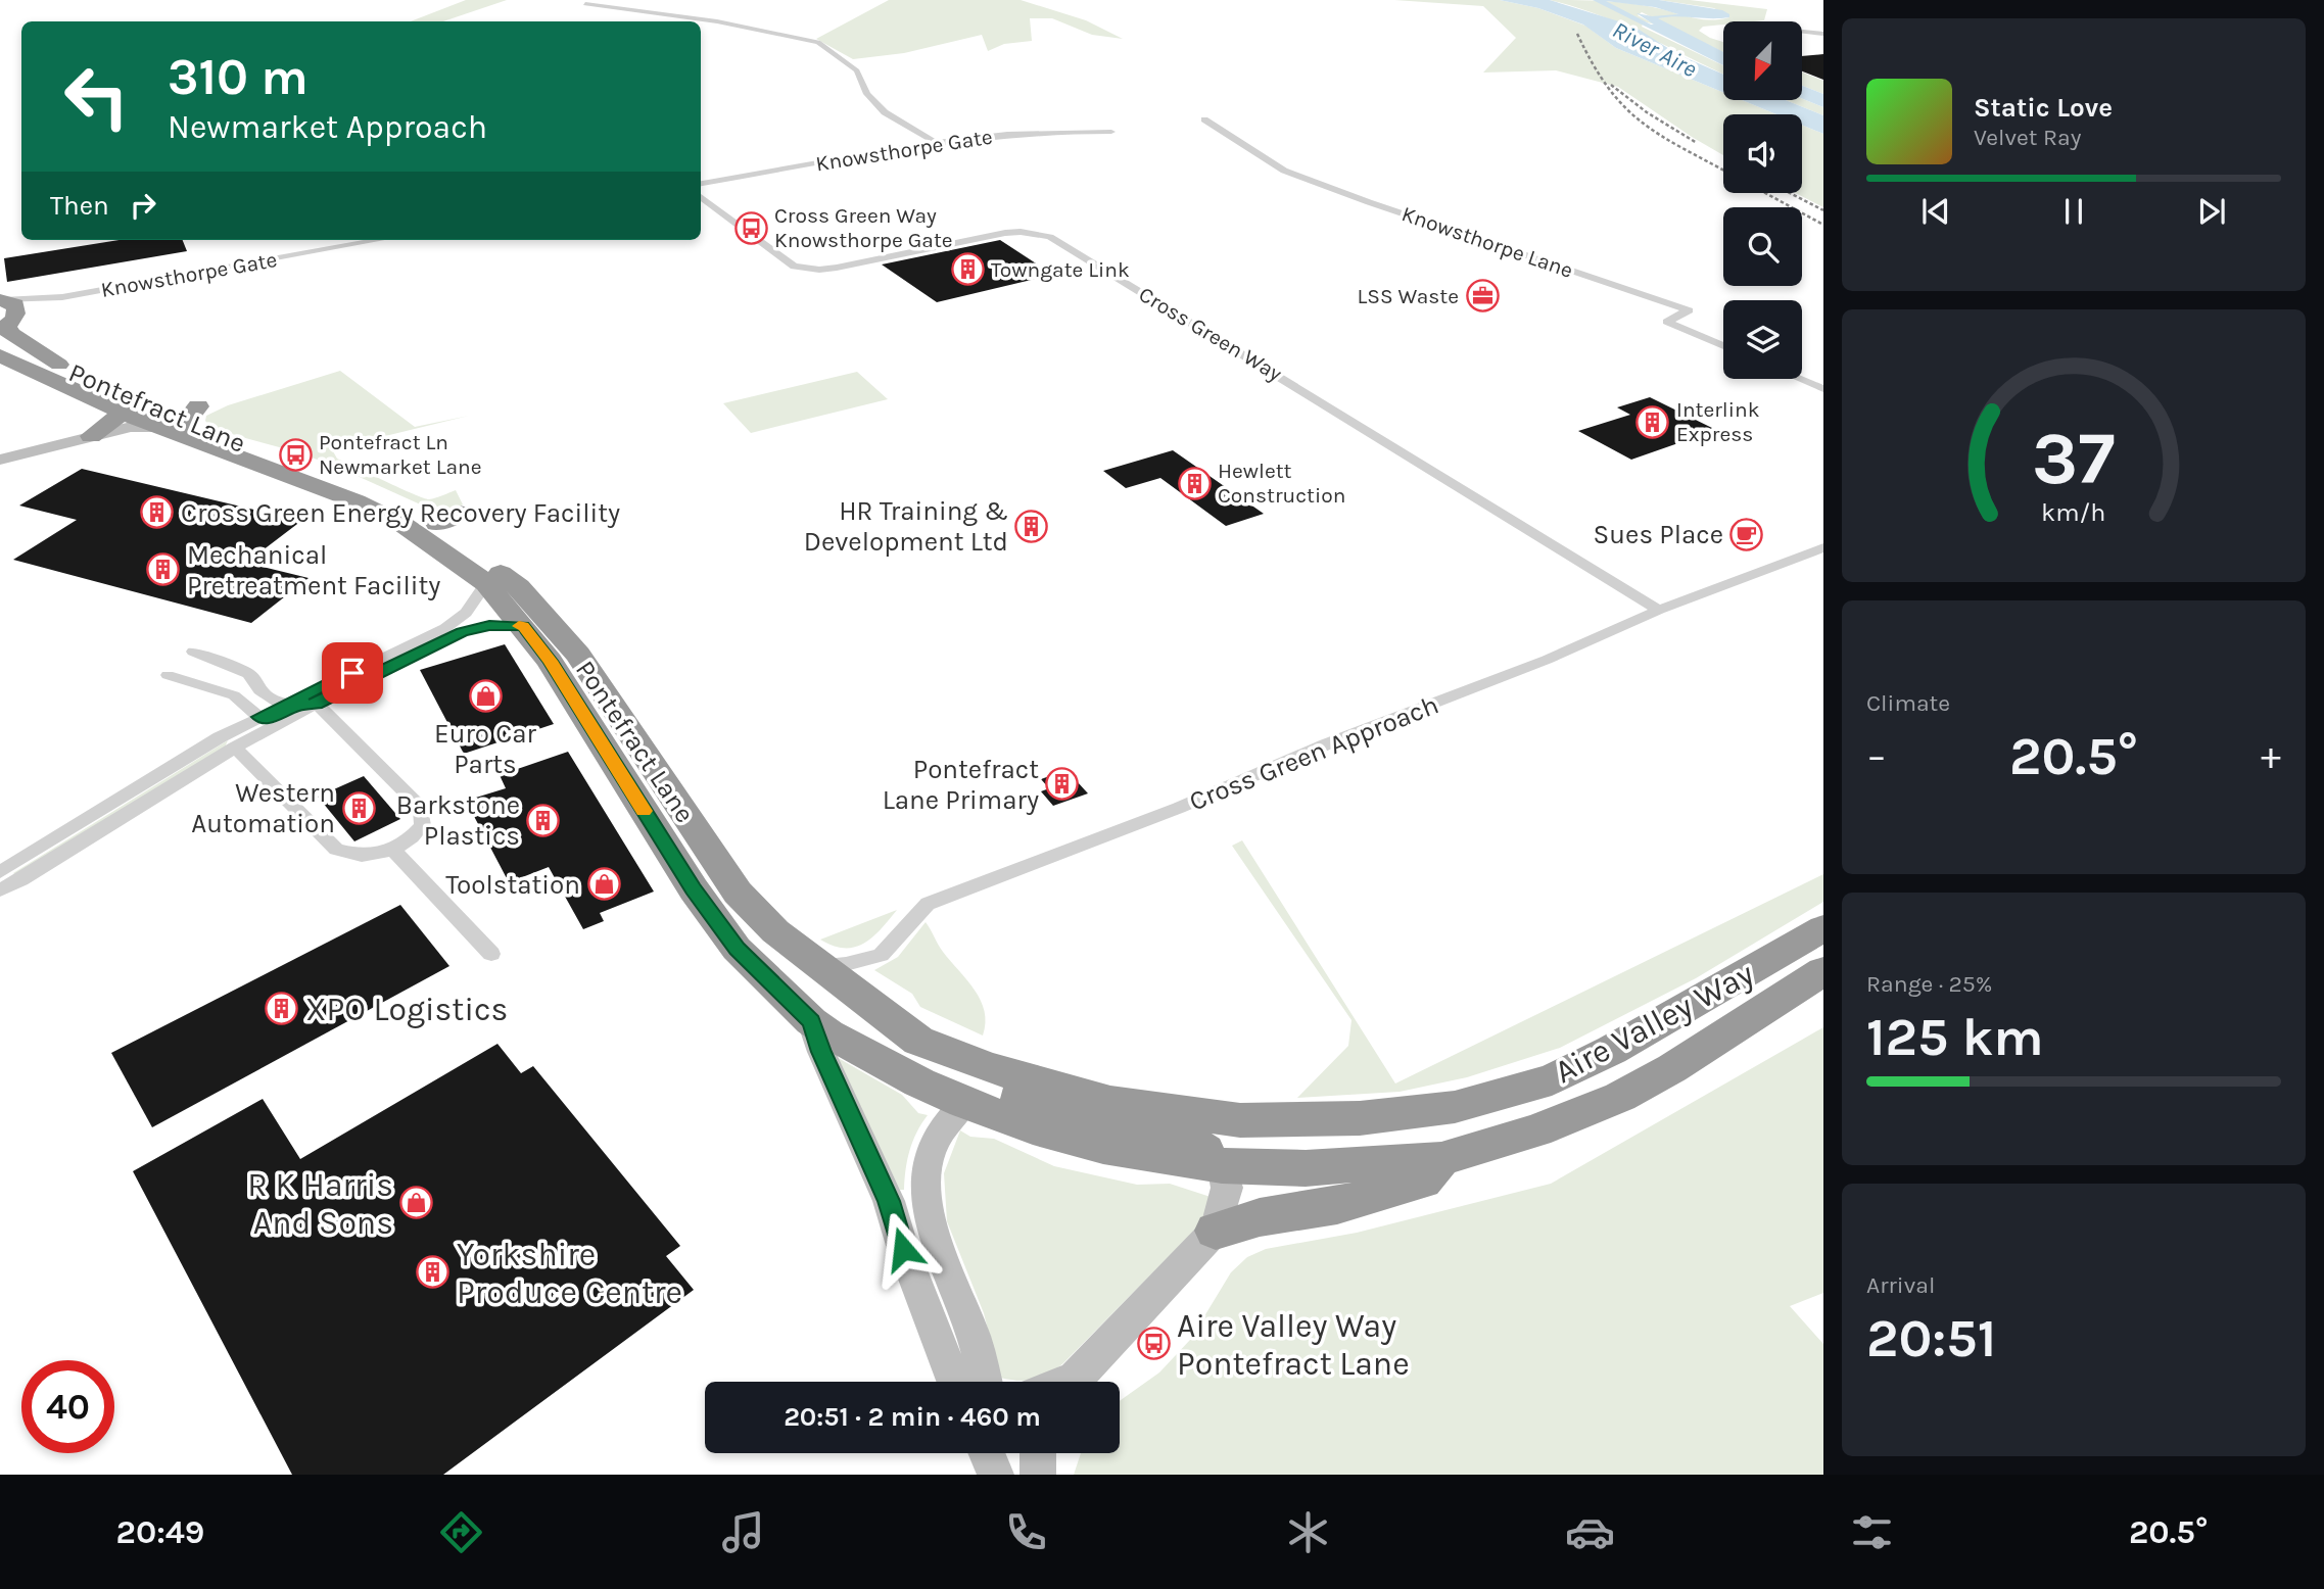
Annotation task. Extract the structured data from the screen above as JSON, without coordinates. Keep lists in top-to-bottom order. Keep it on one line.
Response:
{"streets":{"highway":["Pontefract Lane","Aire Valley Way"],"street":["Knowsthorpe Gate","Knowsthorpe Lane","Cross Green Way","Cross Green Approach"]},"crossings":[["Knowsthorpe Gate","Pontefract Lane"],["Cross Green Way","Cross Green Approach"],["Pontefract Lane","Cross Green Approach"],["Pontefract Lane","Aire Valley Way"]],"water":["River Aire"],"places":{"bus stop":["Cross Green Way Knowsthorpe Gate","Pontefract Ln Newmarket Lane","Aire Valley Way Pontefract Lane"],"building":["Towngate Link","Interlink Express","Hewlett Construction","Cross Green Energy Recovery Facility","HR Training & Development Ltd","Mechanical Pretreatment Facility","Pontefract Lane Primary","Western Automation","Barkstone Plastics","XPO Logistics","Yorkshire Produce Centre"],"office":["LSS Waste"],"cafe":["Sues Place"],"shop":["Euro Car Parts","Toolstation","R K Harris And Sons"]},"north":"bottom left","page":{"turn":["310 m","Newmarket Approach"],"song":["Static Love","Velvet Ray"],"then":"Then","tile":["Climate",["Range · 25%","125 km"],["Arrival","20:51"]],"heat":["−","20.5°","+"],"limit":"40","trip":"20:51 · 2 min · 460 m","tabs":["20:49","20.5°"],"gauge":["37","km/h"]}}
